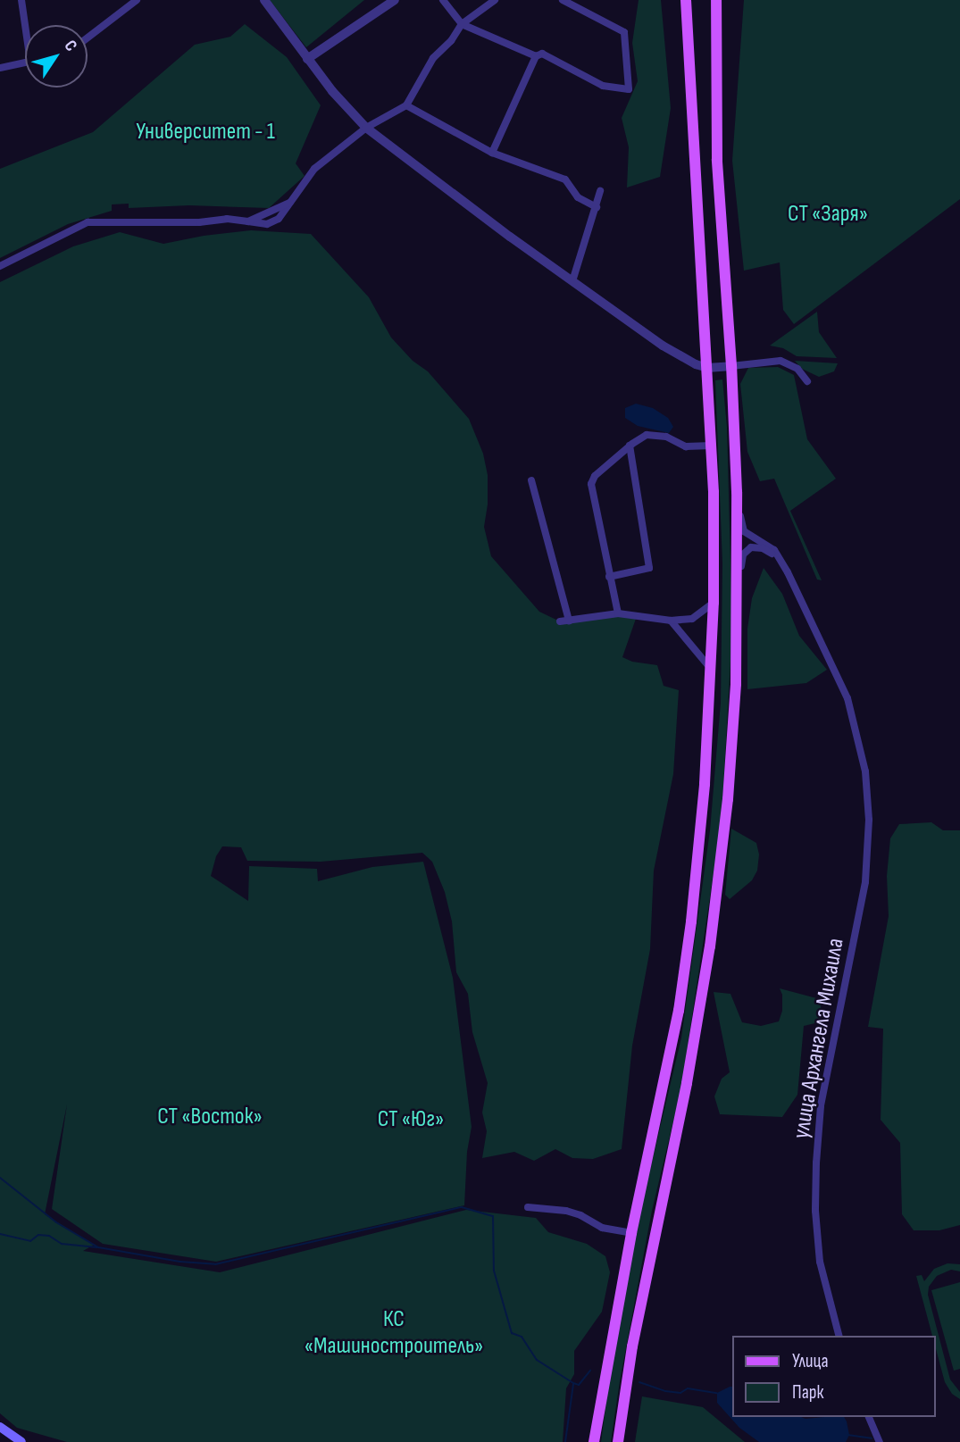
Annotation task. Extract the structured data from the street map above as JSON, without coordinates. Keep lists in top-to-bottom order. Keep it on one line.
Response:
{"streets":{"street":["улица Архангела Михаила"]},"parks":["Университет - 1","СТ «Заря»","СТ «Восток»","СТ «Юг»","КС «Машиностроитель»"],"legend":["Улица","Парк"],"north":"top right"}
